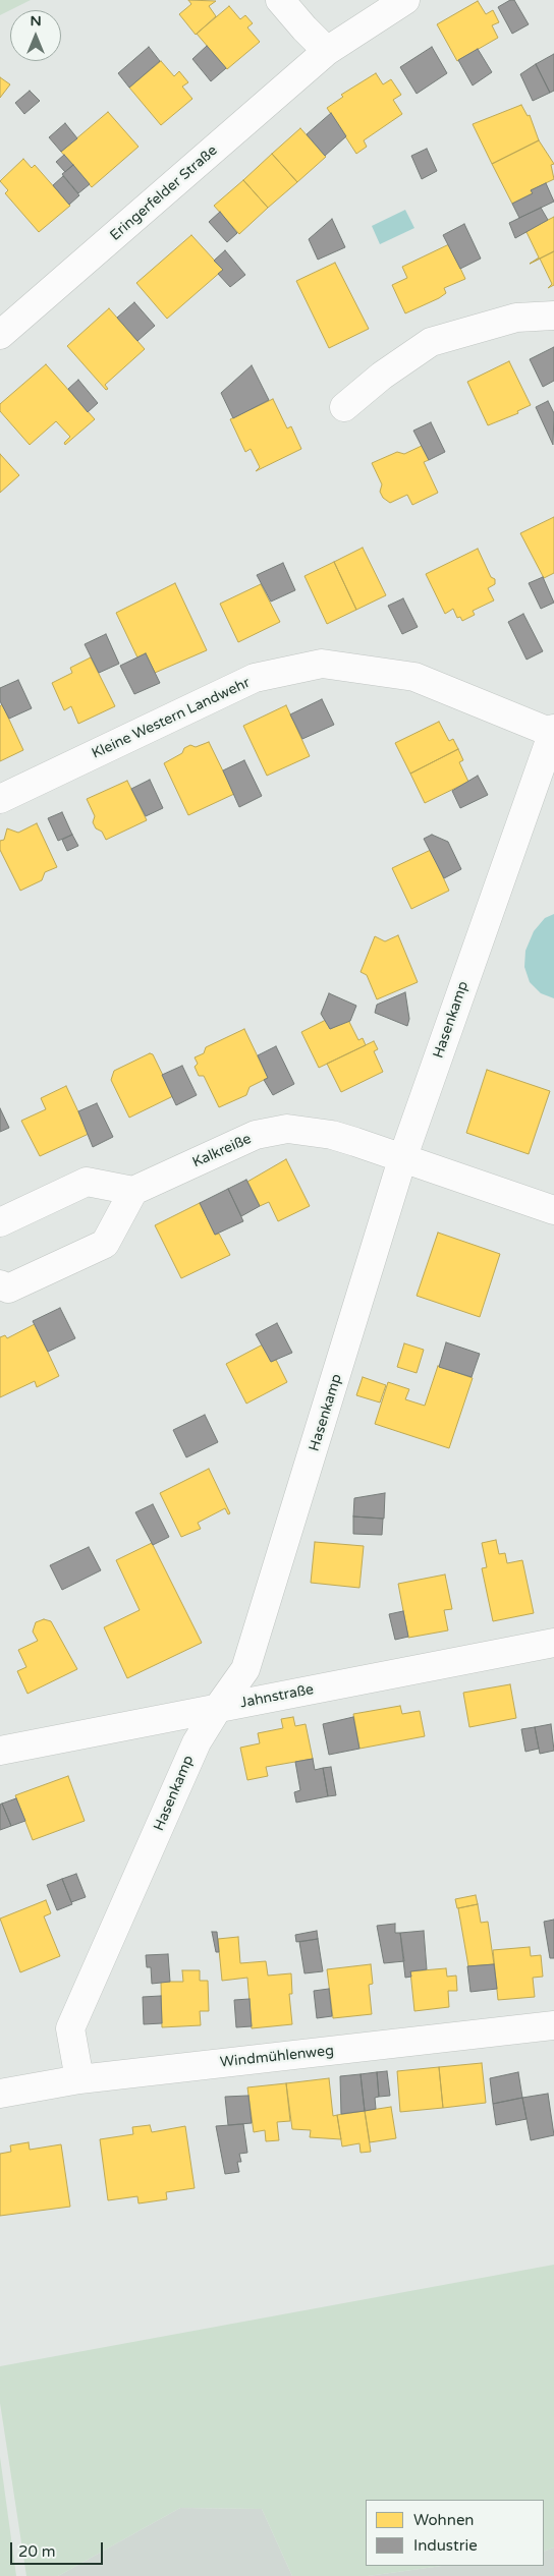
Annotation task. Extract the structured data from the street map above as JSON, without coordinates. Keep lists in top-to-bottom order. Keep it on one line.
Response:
{"streets":{"street":["Eringerfelder Straße","Kleine Western Landwehr","Hasenkamp","Kalkreiße","Jahnstraße","Windmühlenweg"]},"crossings":[["Kleine Western Landwehr","Hasenkamp"],["Hasenkamp","Kalkreiße"],["Hasenkamp","Jahnstraße"],["Hasenkamp","Windmühlenweg"]],"legend":["Wohnen","Industrie"],"scale_bar":"20 m","north":"top"}
